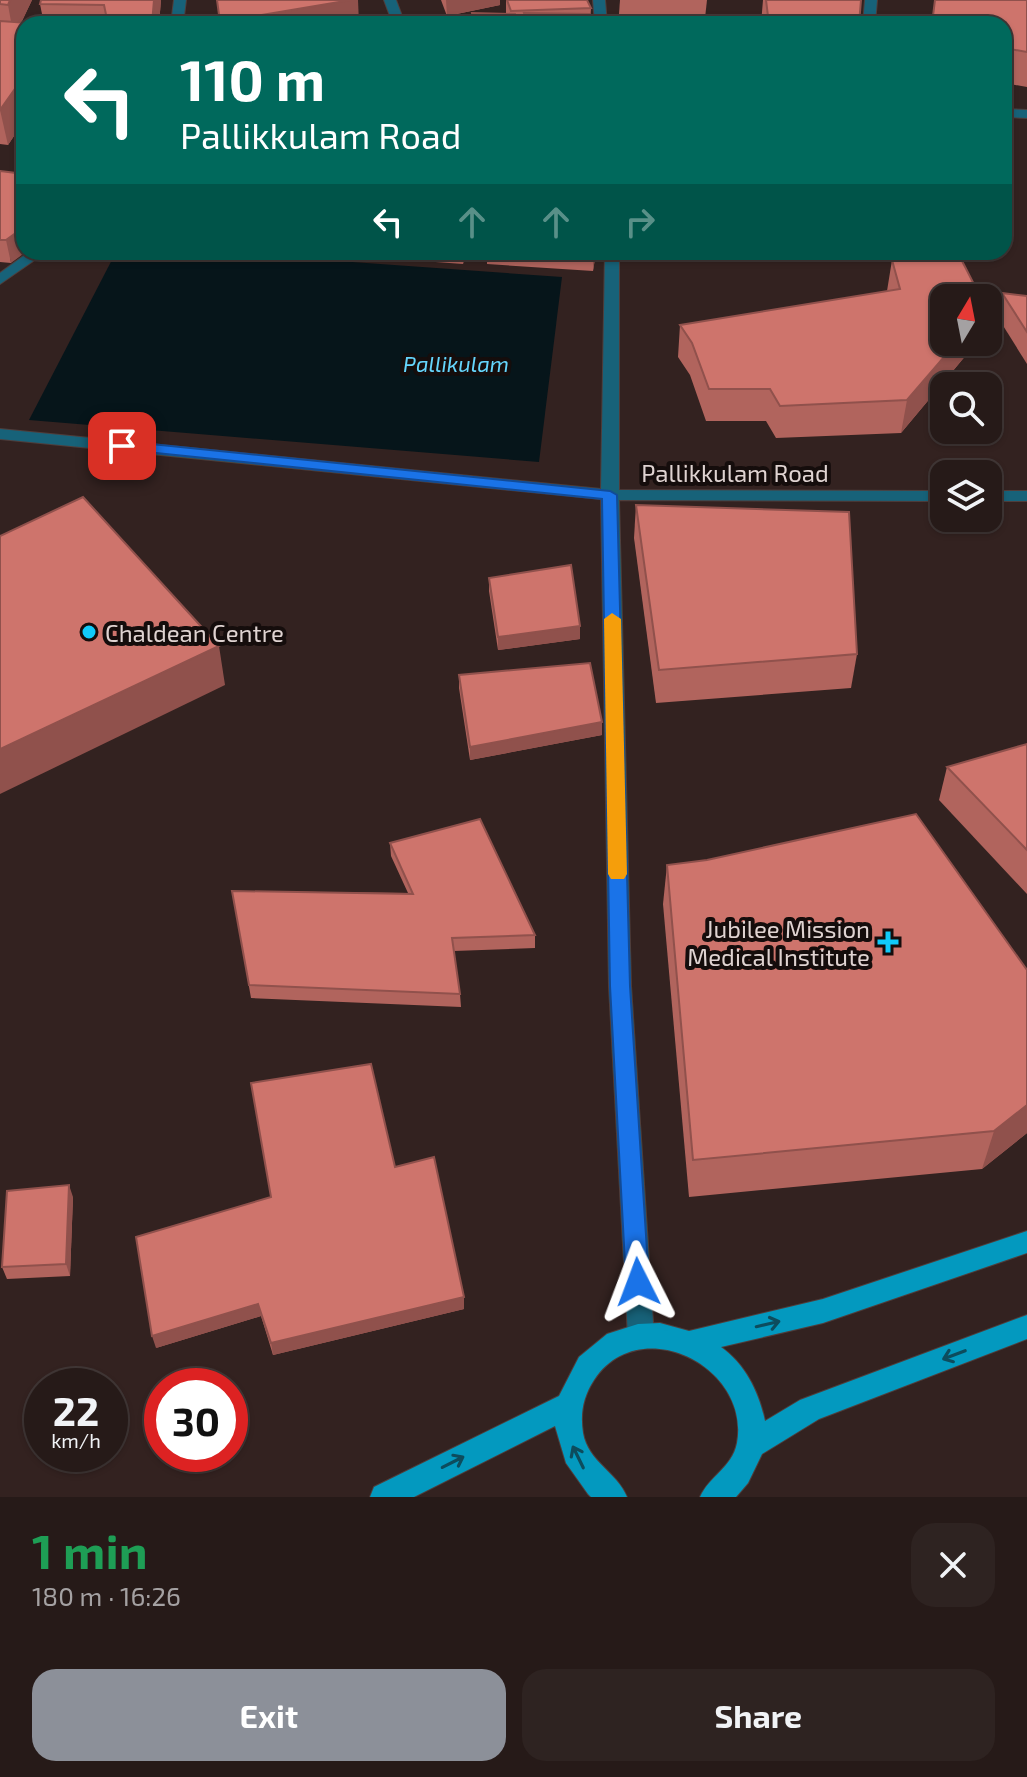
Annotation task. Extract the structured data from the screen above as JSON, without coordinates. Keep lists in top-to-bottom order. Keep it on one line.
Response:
{"streets":{"street":["Pallikkulam Road"]},"water":["Pallikulam"],"places":{"other":["Chaldean Centre"],"health":["Jubilee Mission Medical Institute"]},"north":"top","page":{"turn":["110 m","Pallikkulam Road"],"speed":"22 km/h","limit":"30","heading":["1 min","180 m · 16:26"],"buttons":["Exit","Share"]}}
